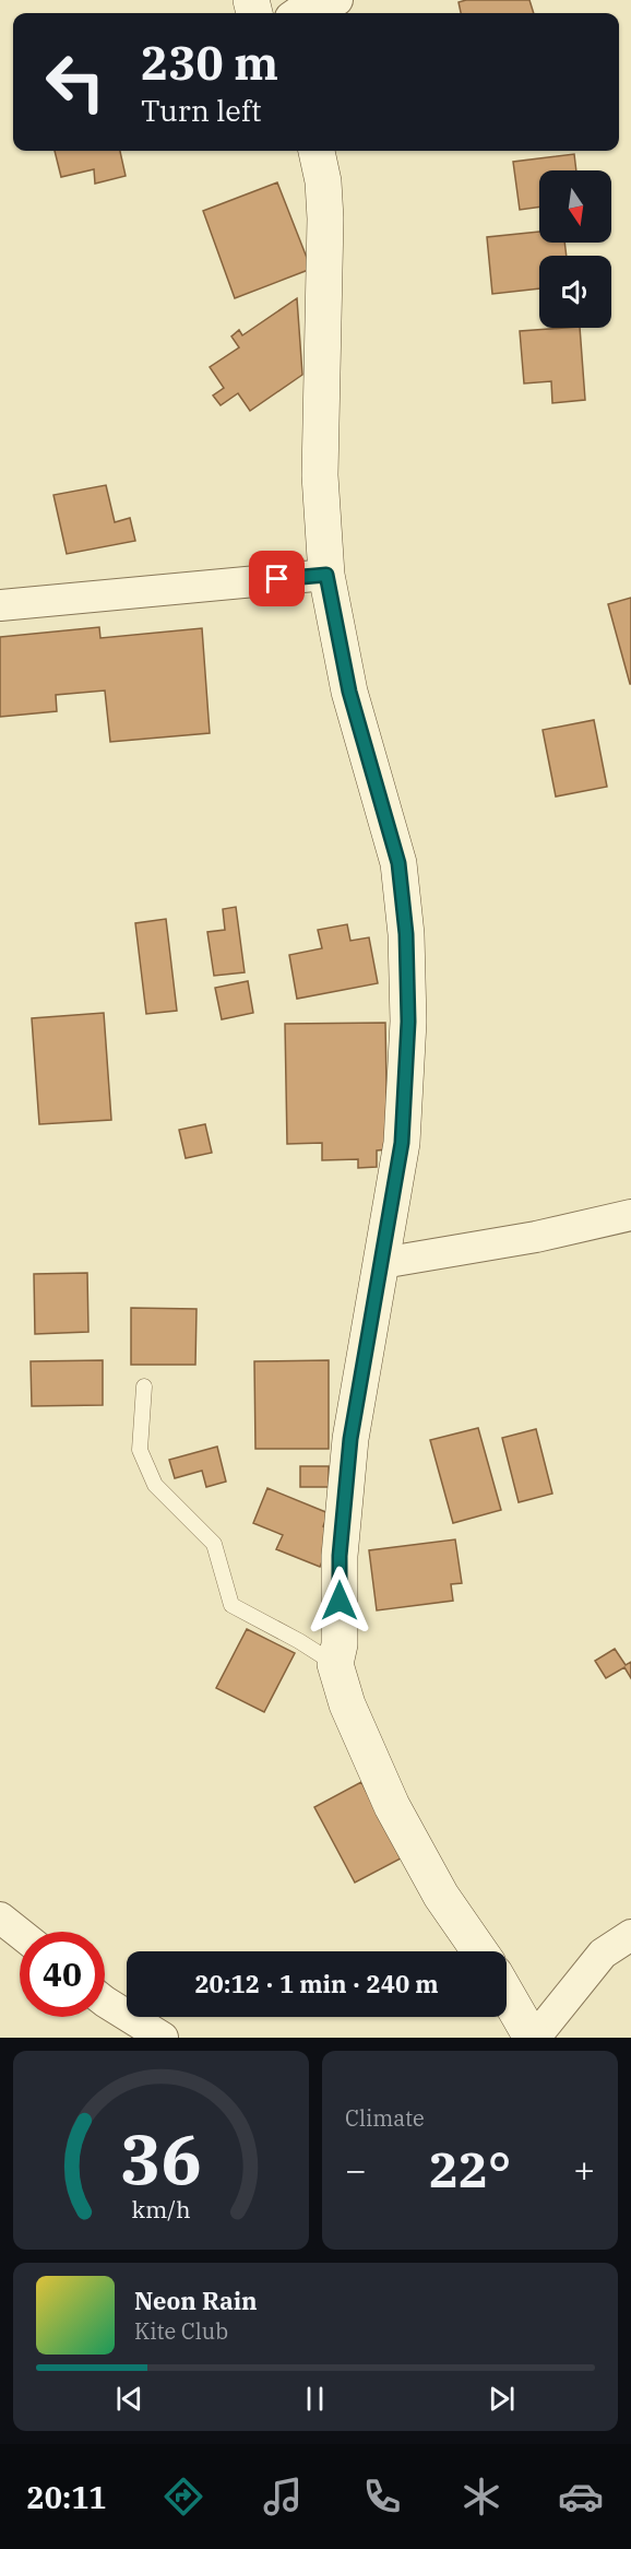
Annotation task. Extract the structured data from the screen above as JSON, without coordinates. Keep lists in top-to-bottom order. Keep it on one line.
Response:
{"north":"bottom","page":{"turn":["230 m","Turn left"],"limit":"40","trip":"20:12 · 1 min · 240 m","tile":"Climate","heat":["−","22°","+"],"song":["Neon Rain","Kite Club"],"tabs":"20:11","gauge":["36","km/h"]}}
